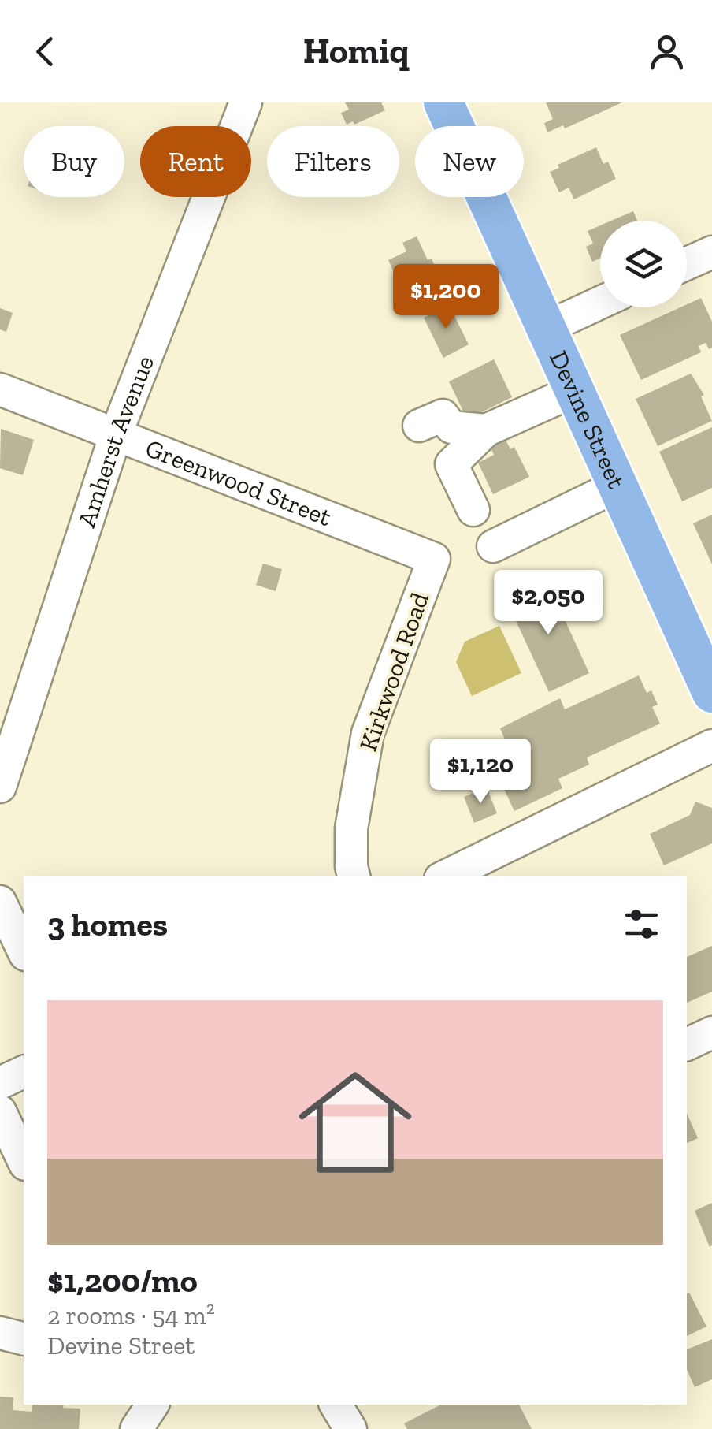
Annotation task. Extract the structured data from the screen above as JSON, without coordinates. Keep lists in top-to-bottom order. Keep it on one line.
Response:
{"streets":{"main road":["Devine Street"],"street":["Amherst Avenue","Greenwood Street","Kirkwood Road"]},"crossings":[["Amherst Avenue","Greenwood Street"],["Greenwood Street","Kirkwood Road"]],"page":{"header":"Homiq","chip":["Buy","Rent","Filters","New"],"price":["$1,200","$2,050","$1,120"],"heading":"3 homes","list":[{"name":"$1,200/mo","note":"2 rooms · 54 m² · Devine Street"}]}}
